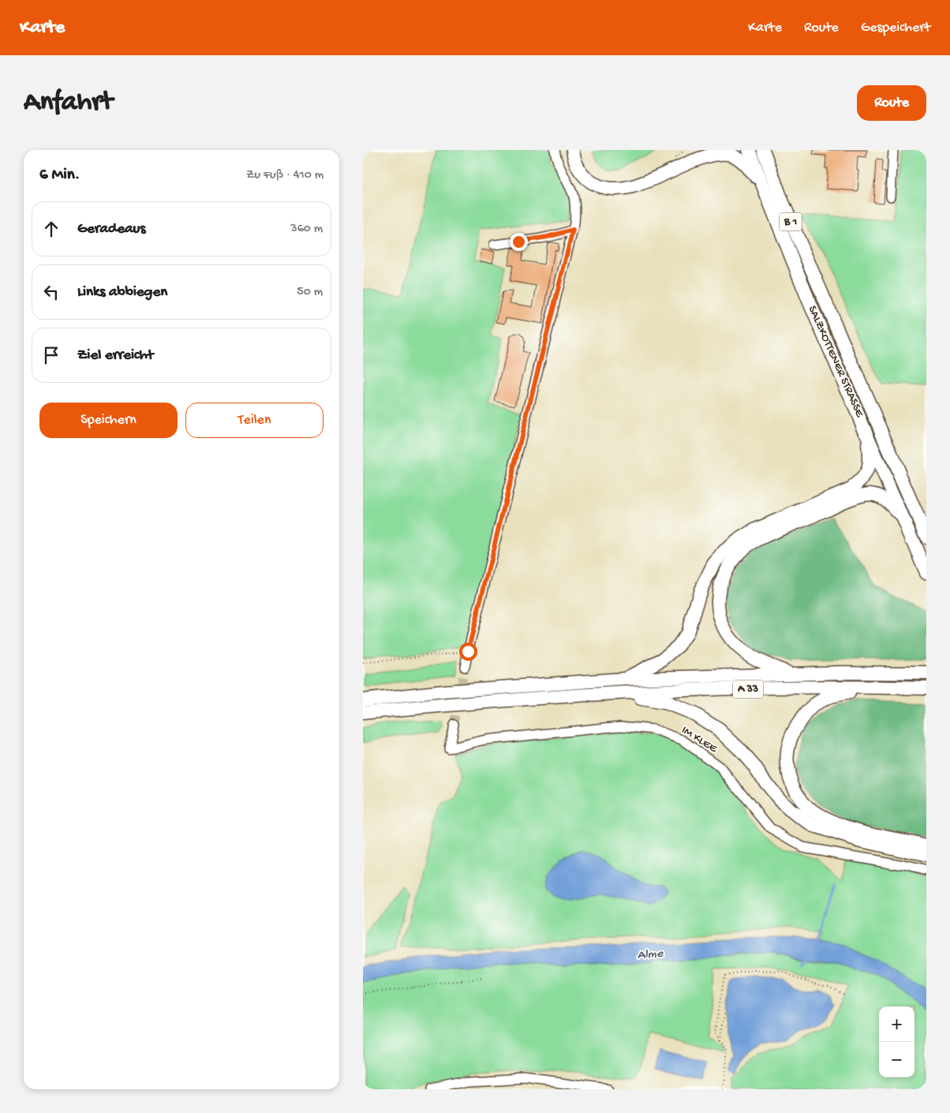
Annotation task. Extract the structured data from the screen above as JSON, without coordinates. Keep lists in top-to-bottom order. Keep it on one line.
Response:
{"streets":{"highway":["B 1","SALZKOTTENER STRASSE","A 33"],"street":["IM KLEE"]},"water":["Alme"],"page":{"header":"Karte","nav":["Karte","Route","Gespeichert"],"buttons":["Route",["Speichern","Teilen"]],"title":"Anfahrt","heading":["6 Min.","Zu Fuß · 410 m"],"list":[["Geradeaus","360 m"],["Links abbiegen","50 m"],"Ziel erreicht"],"map_buttons":["+","−"]}}
